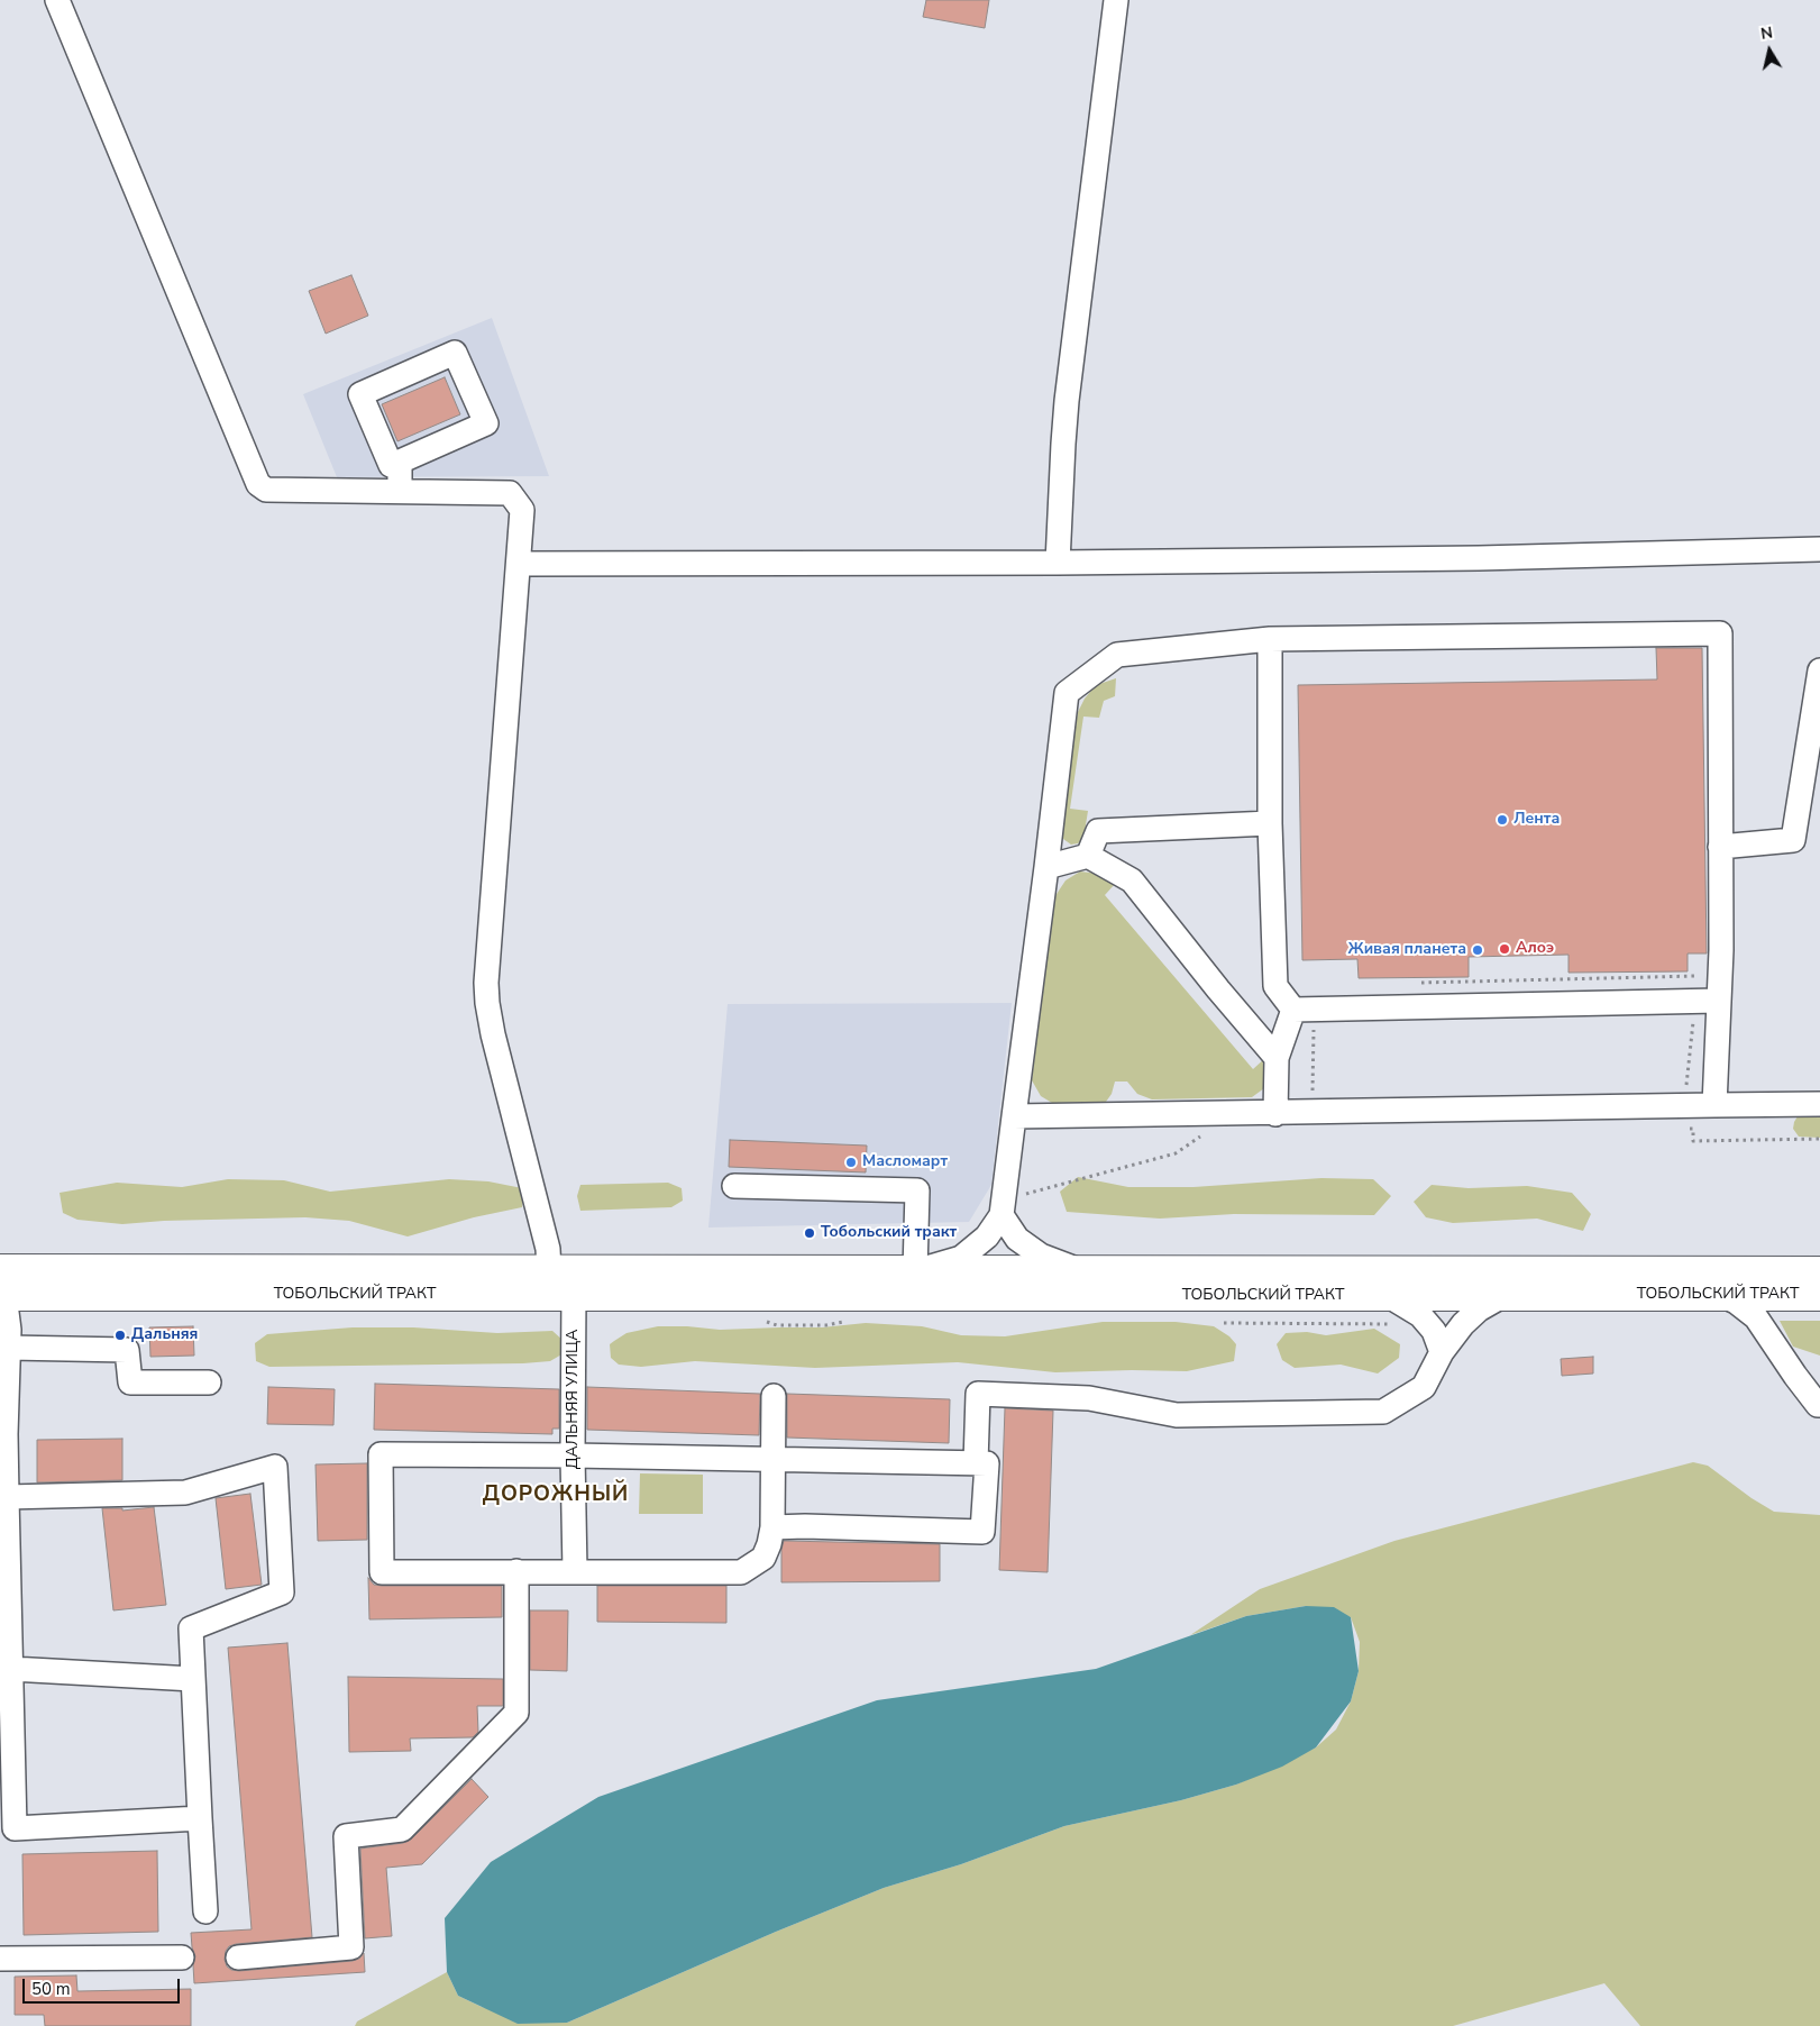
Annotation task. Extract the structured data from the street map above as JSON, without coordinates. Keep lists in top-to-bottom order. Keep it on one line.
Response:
{"streets":{"main road":["ТОБОЛЬСКИЙ ТРАКТ"],"street":["ДАЛЬНЯЯ УЛИЦА"]},"crossings":[["ТОБОЛЬСКИЙ ТРАКТ","ДАЛЬНЯЯ УЛИЦА"]],"districts":["ДОРОЖНЫЙ"],"places":["Лента","Алоэ","Живая планета","Масломарт","Тобольский тракт","Дальняя"],"scale_bar":"50 m","north":"top"}
